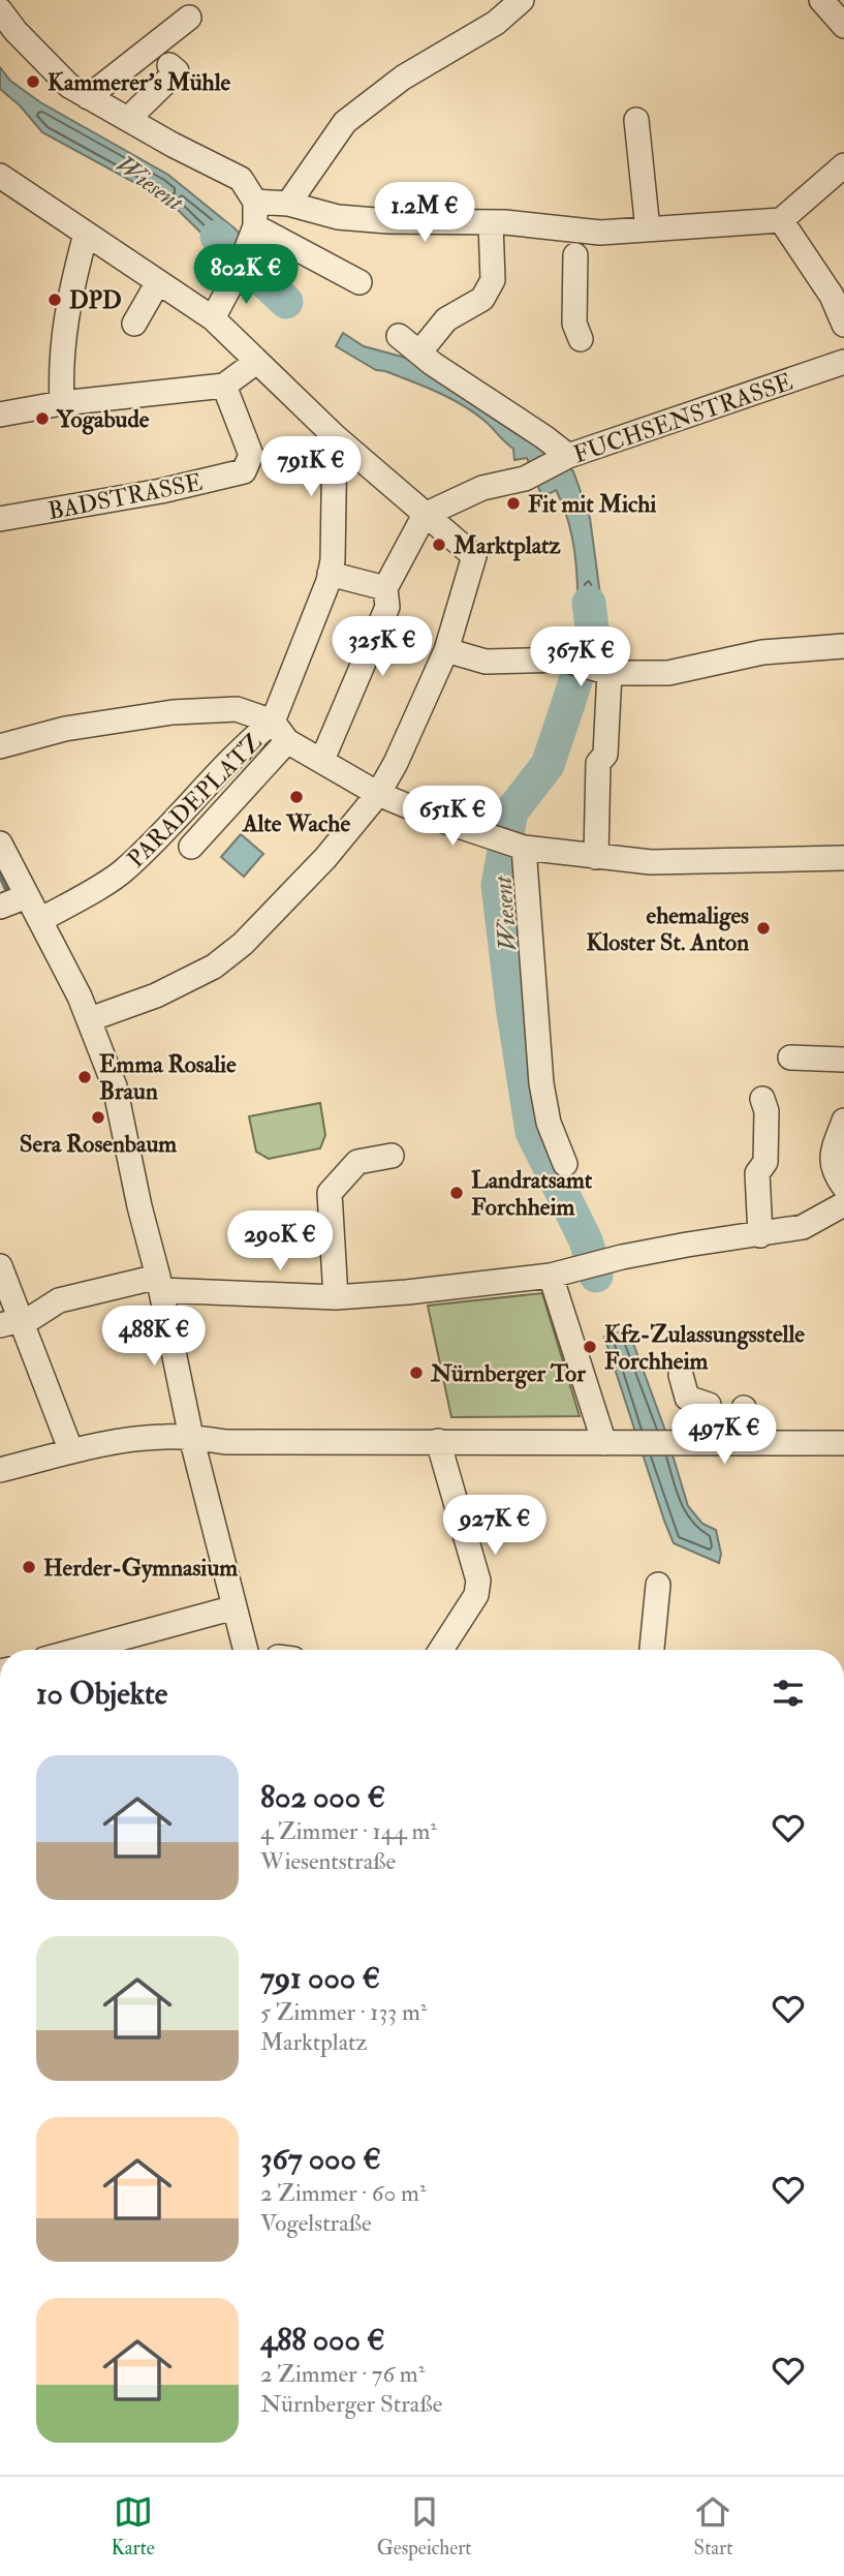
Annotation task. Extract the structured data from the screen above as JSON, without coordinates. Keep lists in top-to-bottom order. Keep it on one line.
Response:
{"streets":{"street":["FUCHSENSTRASSE","BADSTRASSE","PARADEPLATZ"]},"water":["Wiesent"],"places":["Kammerer's Mühle","DPD","Yogabude","Fit mit Michi","Marktplatz","Alte Wache","ehemaliges Kloster St. Anton","Emma Rosalie Braun","Sera Rosenbaum","Landratsamt Forchheim","Kfz-Zulassungsstelle Forchheim","Nürnberger Tor","Herder-Gymnasium"],"page":{"price":["1.2M €","802K €","791K €","325K €","367K €","651K €","290K €","488K €","497K €","927K €"],"heading":"10 Objekte","list":[{"name":"802 000 €","note":"4 Zimmer · 144 m² · Wiesentstraße"},{"name":"791 000 €","note":"5 Zimmer · 133 m² · Marktplatz"},{"name":"367 000 €","note":"2 Zimmer · 60 m² · Vogelstraße"},{"name":"488 000 €","note":"2 Zimmer · 76 m² · Nürnberger Straße"}],"tabs":["Karte","Gespeichert","Start"]}}
